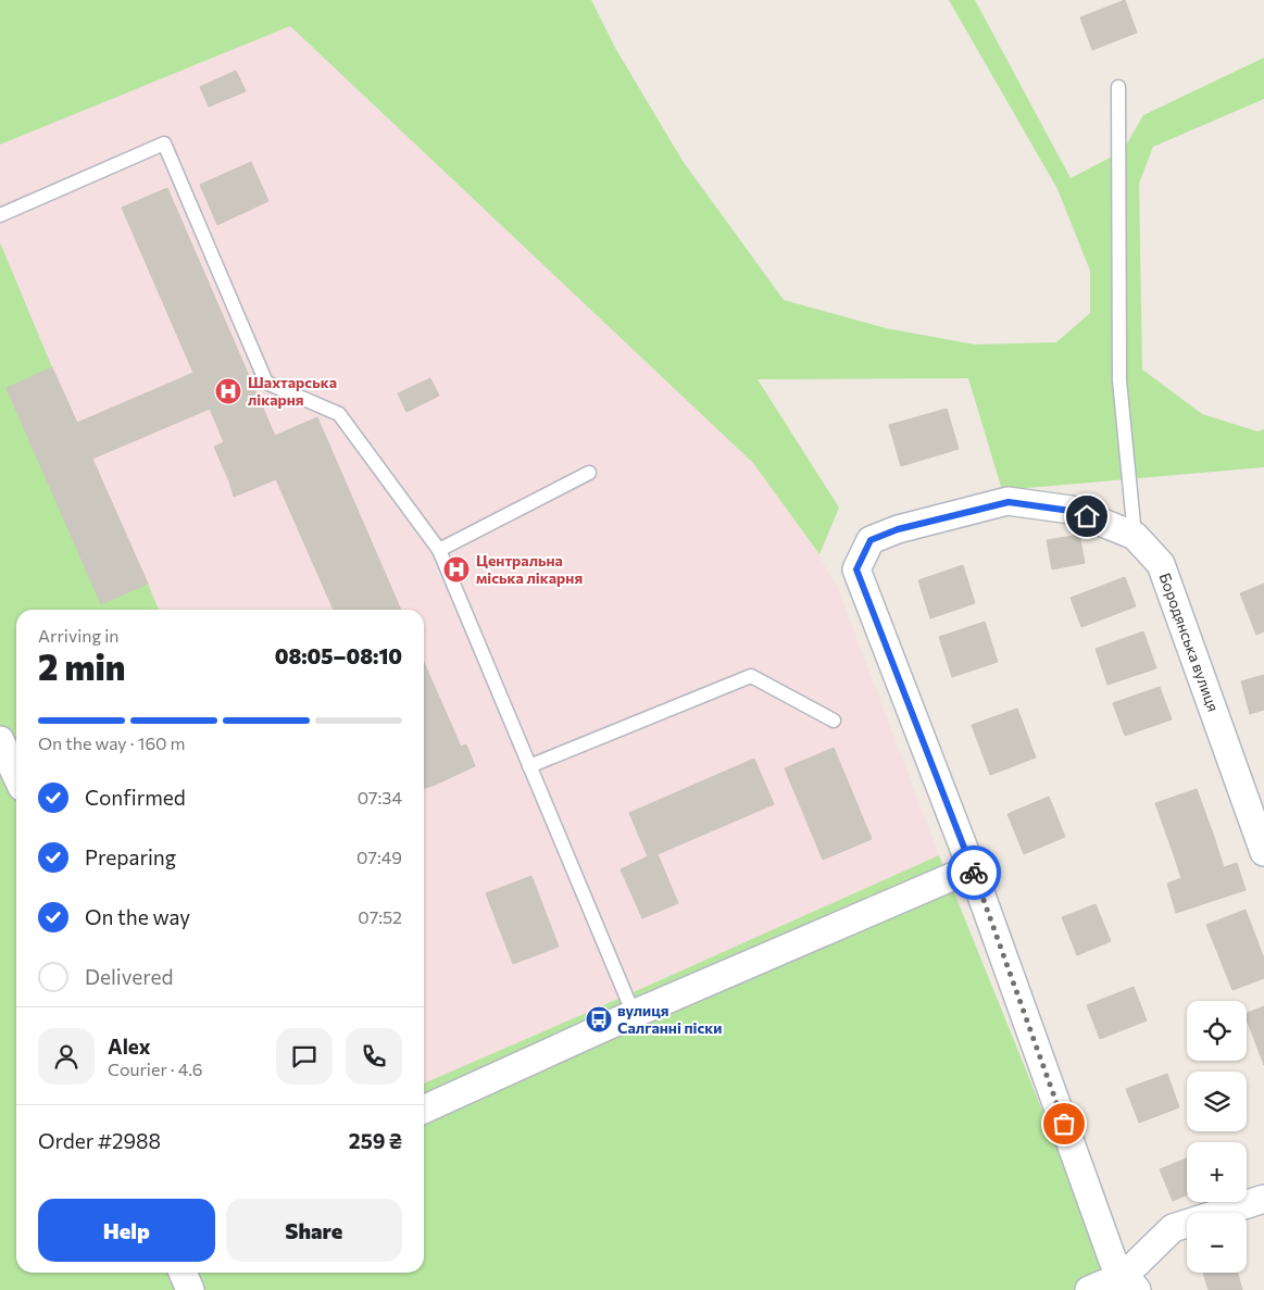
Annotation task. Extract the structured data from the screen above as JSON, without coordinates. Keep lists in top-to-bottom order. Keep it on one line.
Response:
{"streets":{"street":["Бородянська вулиця"]},"places":{"hospital":["Шахтарська лікарня","Центральна міська лікарня"],"bus stop":["вулиця Салганні піски"]},"page":{"heading":["2 min","Arriving in","08:05–08:10"],"panel":["Alex","Courier · 4.6","Order #2988","259 ₴"],"bar":"On the way · 160 m","list":[["Confirmed","07:34"],["Preparing","07:49"],["On the way","07:52"],"Delivered"],"map_buttons":["+","−"],"buttons":["Help","Share"]}}
